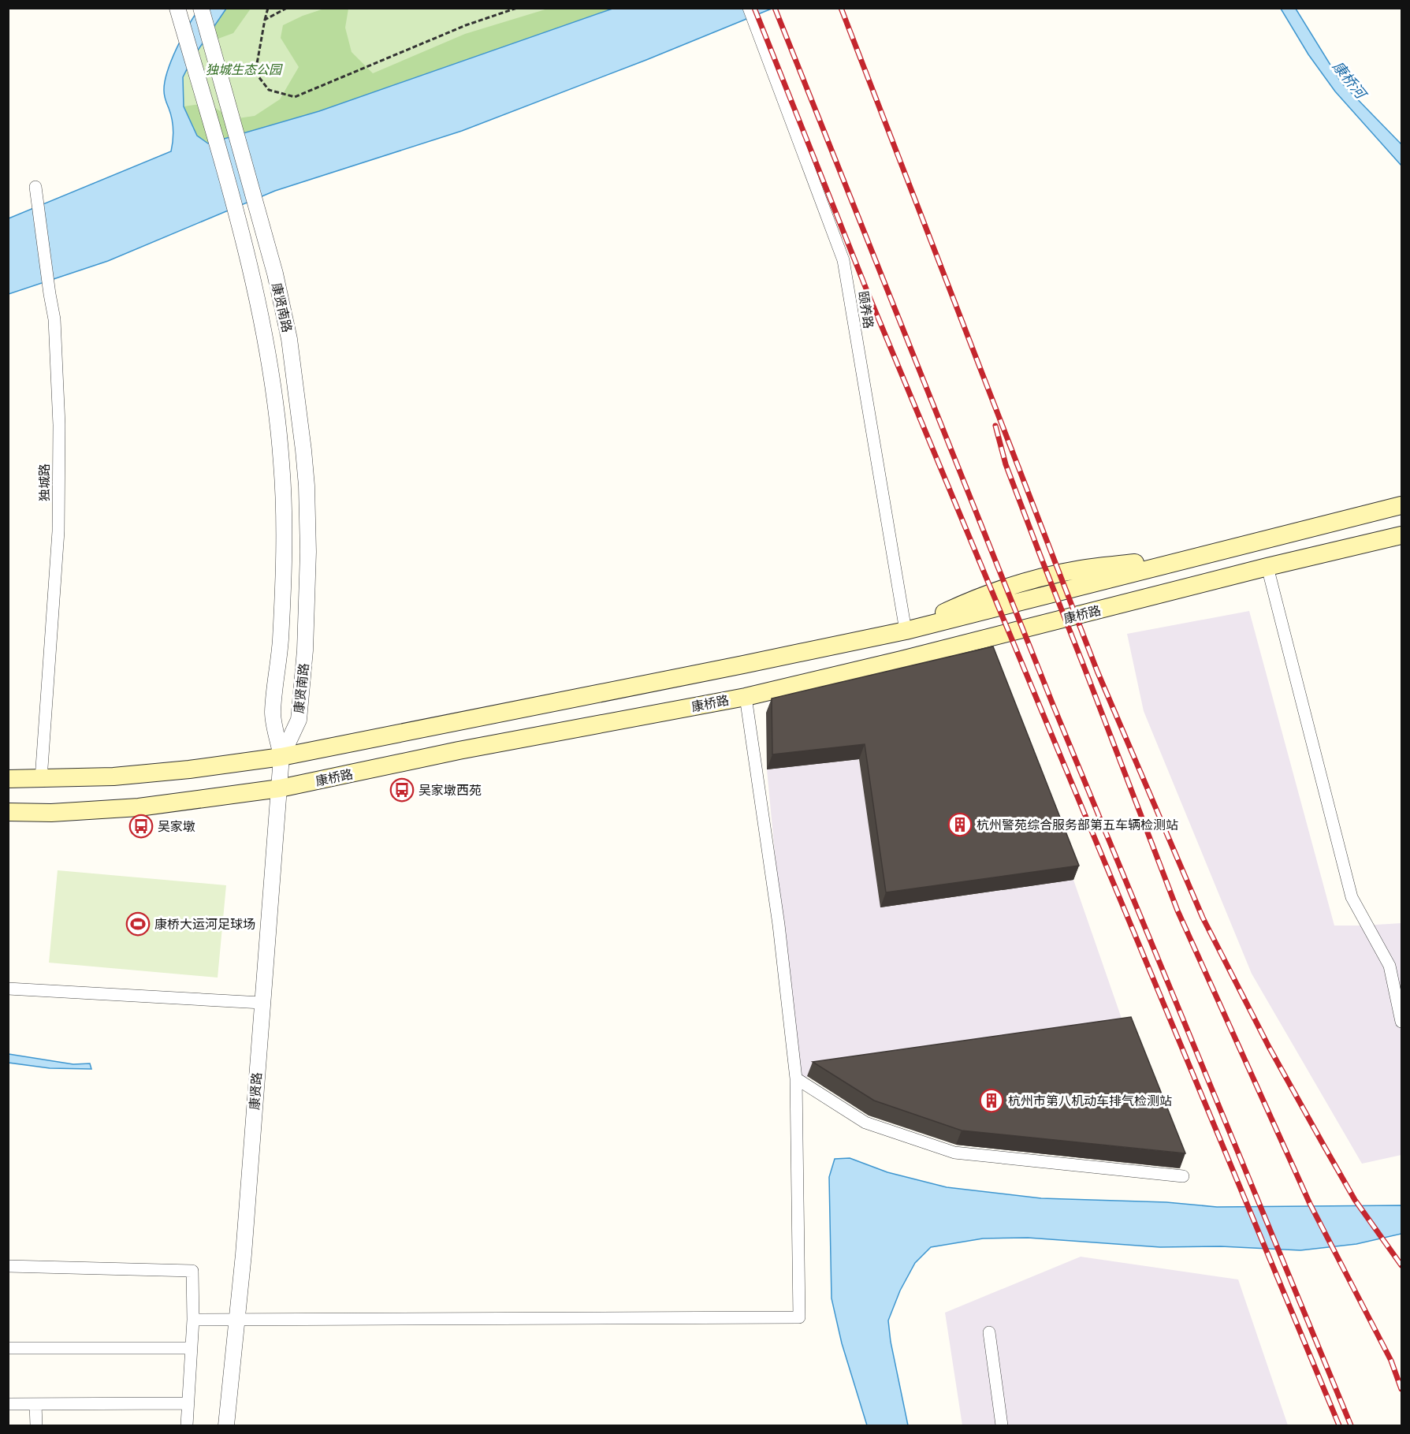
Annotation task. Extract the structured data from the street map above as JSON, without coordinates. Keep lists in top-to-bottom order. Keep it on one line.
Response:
{"streets":{"main road":["康桥路"],"street":["康贤南路","颐养路","独城路","康贤路"]},"crossings":[["康贤南路","康贤路"],["康桥路","康贤路"]],"water":["康桥河"],"parks":["独城生态公园"],"places":{"bus stop":["吴家墩西苑","吴家墩"],"building":["杭州警苑综合服务部第五车辆检测站","杭州市第八机动车排气检测站"],"sports":["康桥大运河足球场"]}}
